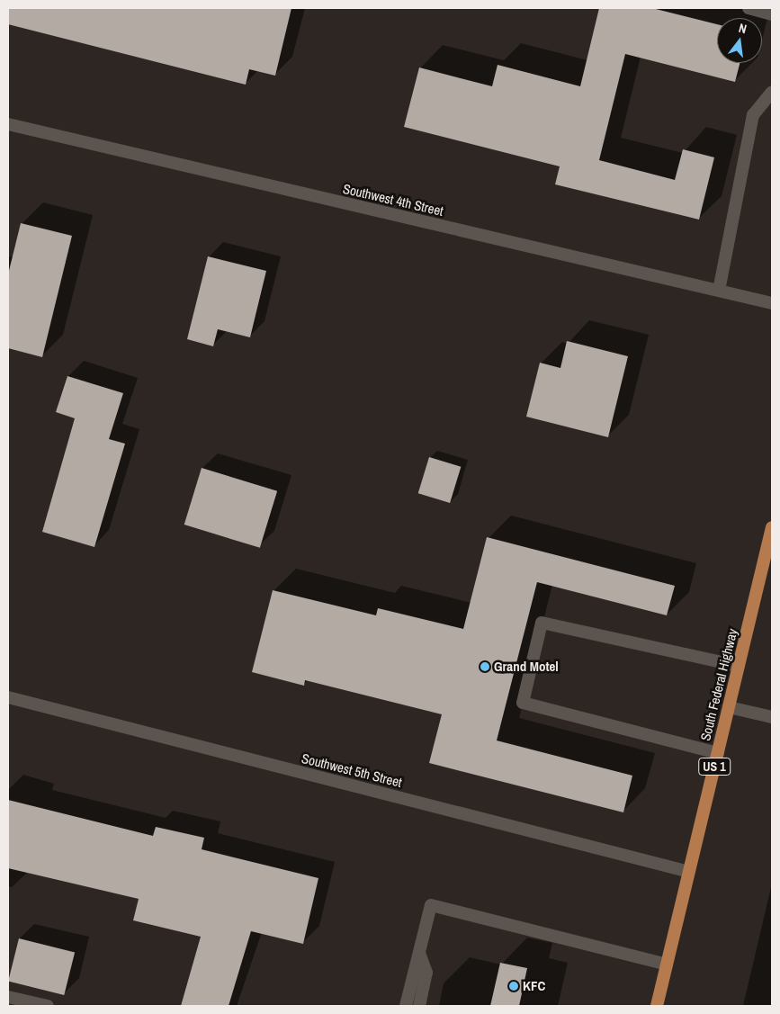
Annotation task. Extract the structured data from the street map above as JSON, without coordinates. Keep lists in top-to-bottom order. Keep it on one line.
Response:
{"streets":{"main road":["South Federal Highway","US 1"],"street":["Southwest 4th Street","Southwest 5th Street"]},"crossings":[["South Federal Highway","Southwest 5th Street"]],"places":["Grand Motel","KFC"],"north":"top"}
